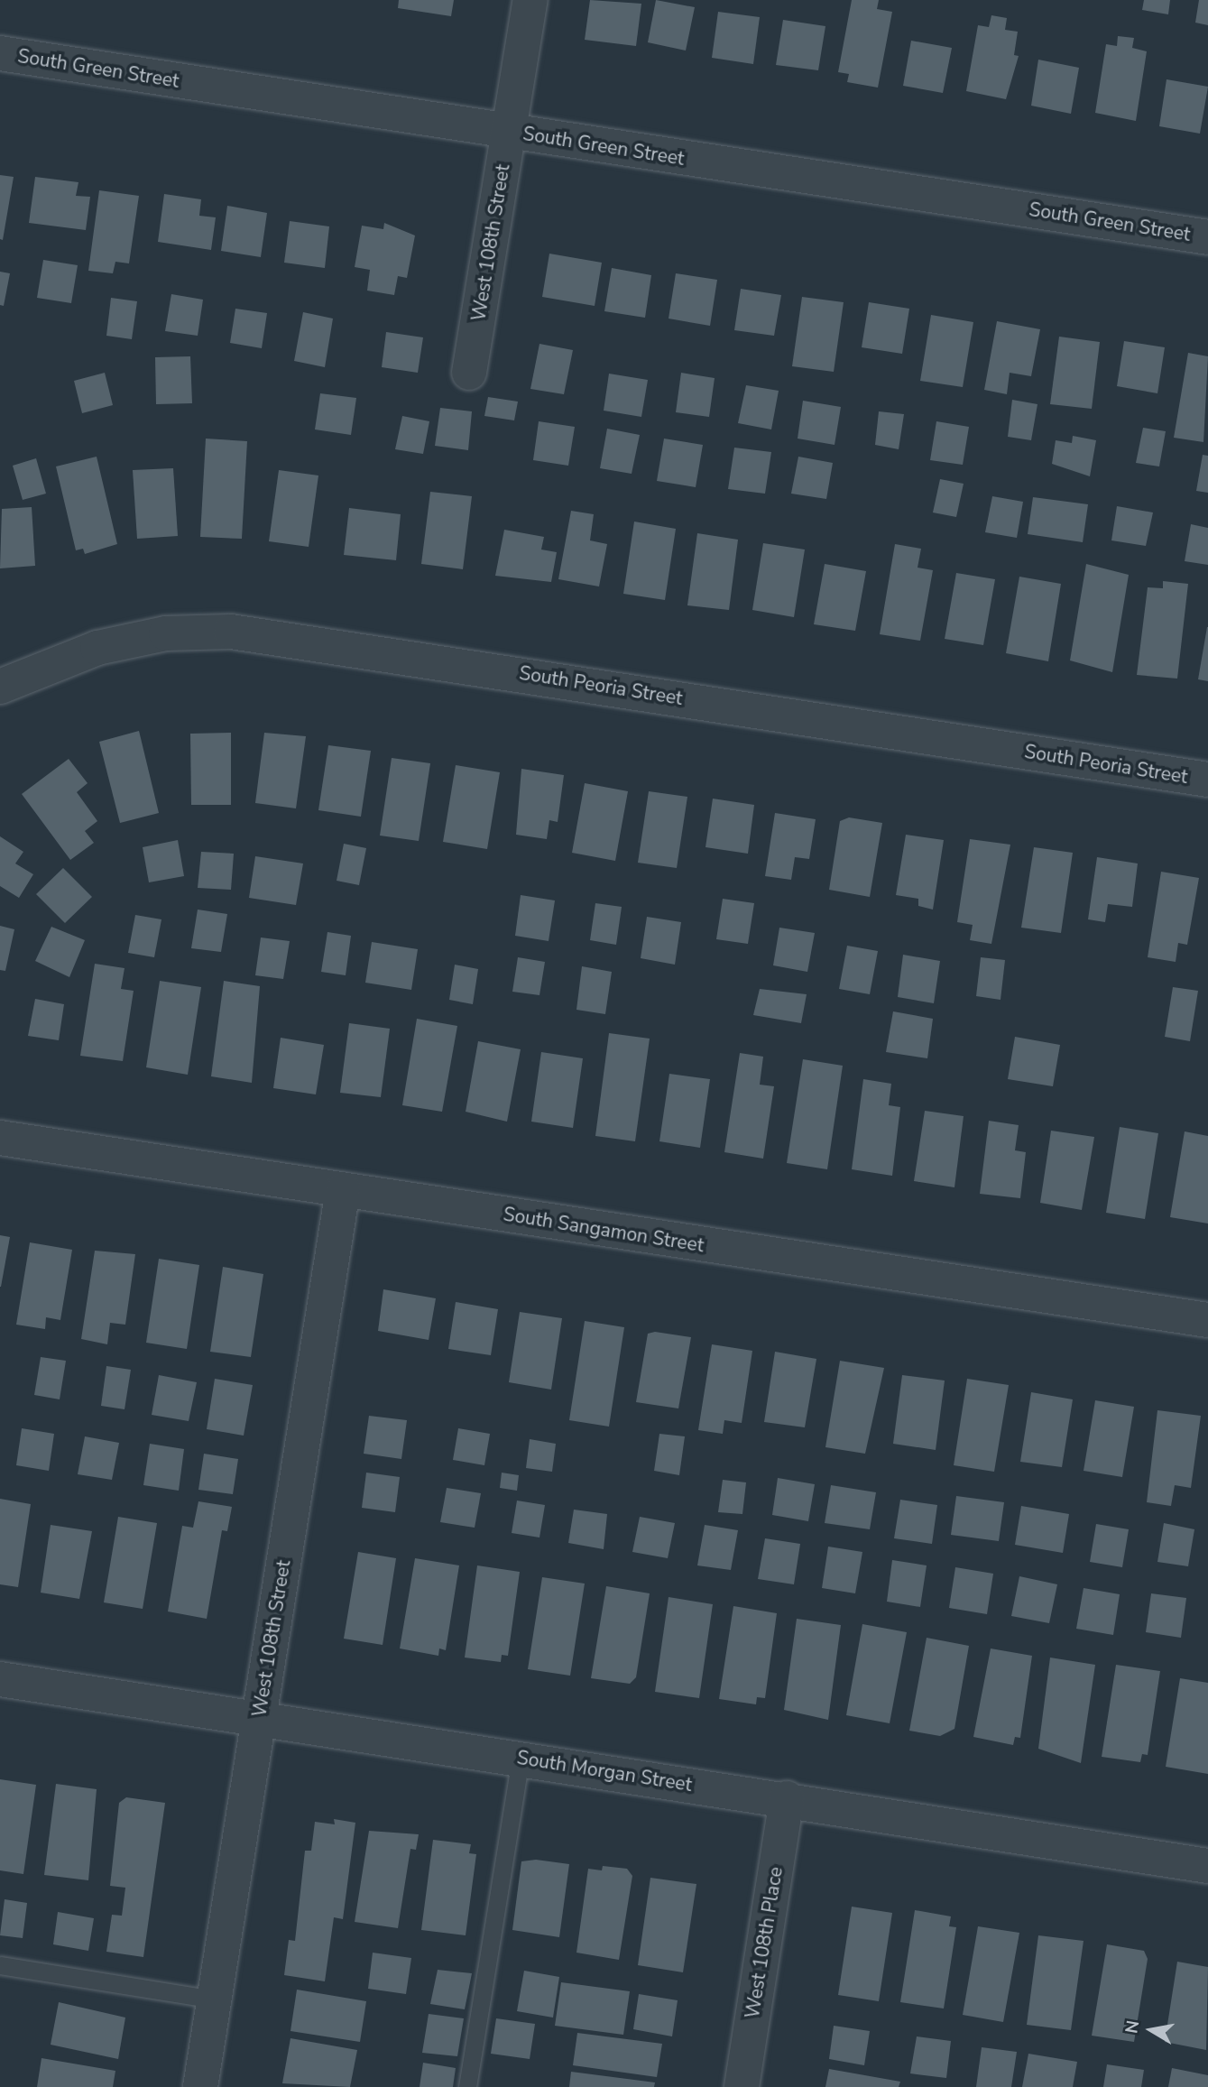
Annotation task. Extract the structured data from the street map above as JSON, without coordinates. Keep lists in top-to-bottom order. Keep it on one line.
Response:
{"streets":{"street":["South Green Street","West 108th Street","South Peoria Street","South Sangamon Street","South Morgan Street","West 108th Place"]},"crossings":[["South Green Street","West 108th Street"],["West 108th Street","South Sangamon Street"],["West 108th Street","South Morgan Street"],["South Morgan Street","West 108th Place"]],"north":"left"}
